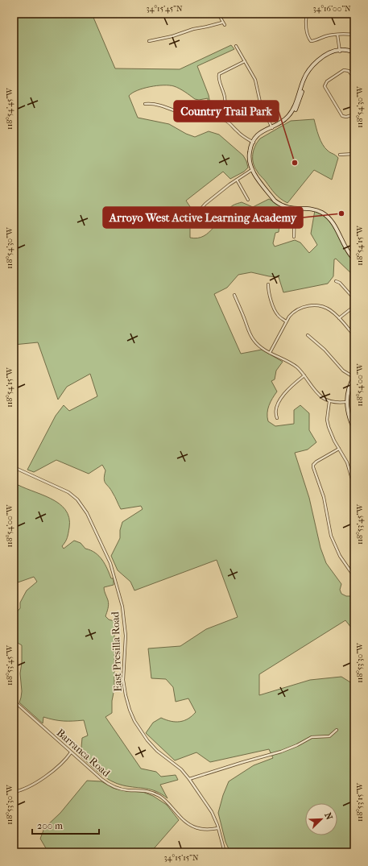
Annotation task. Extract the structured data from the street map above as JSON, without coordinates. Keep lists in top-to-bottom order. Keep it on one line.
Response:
{"streets":{"street":["East Presilla Road","Barranca Road"]},"crossings":[["East Presilla Road","Barranca Road"]],"places":["Country Trail Park","Arroyo West Active Learning Academy"],"scale_bar":"200 m","north":"top right","coordinates":["34°15'45\"N","34°16'00\"N","118°54'30\"W","118°54'45\"W","118°54'15\"W","118°54'00\"W","118°53'45\"W","118°53'30\"W","118°53'15\"W","34°15'15\"N"]}
